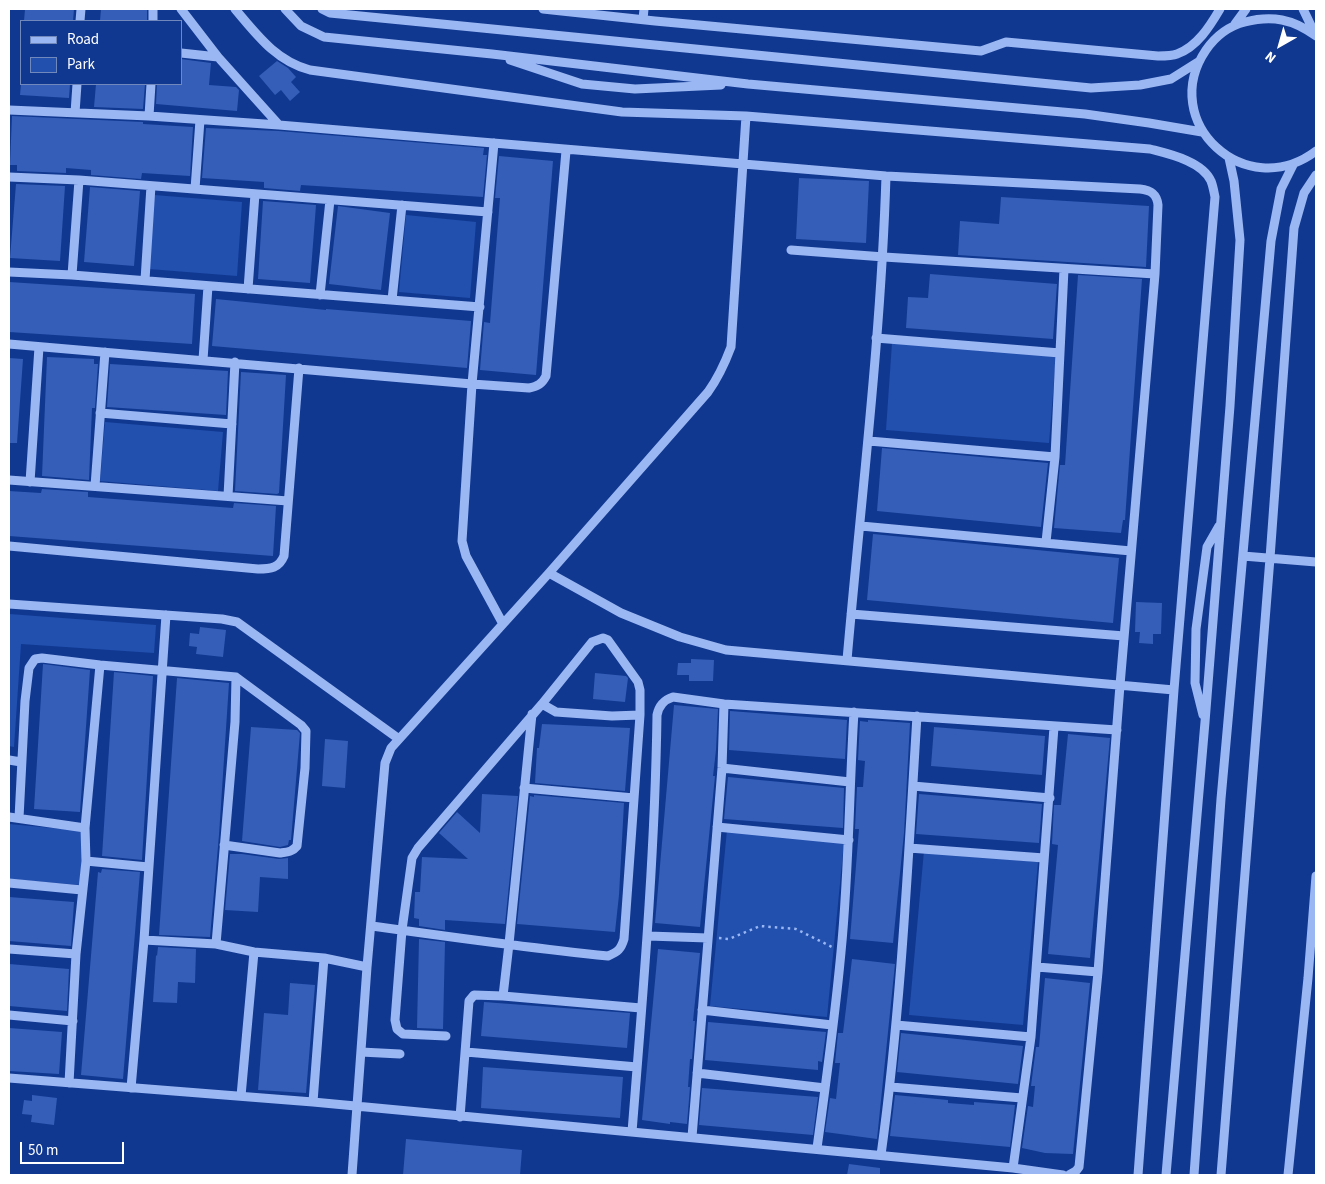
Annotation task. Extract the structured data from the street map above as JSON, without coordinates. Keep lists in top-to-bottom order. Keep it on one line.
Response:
{"legend":["Road","Park"],"scale_bar":"50 m","north":"bottom left"}
